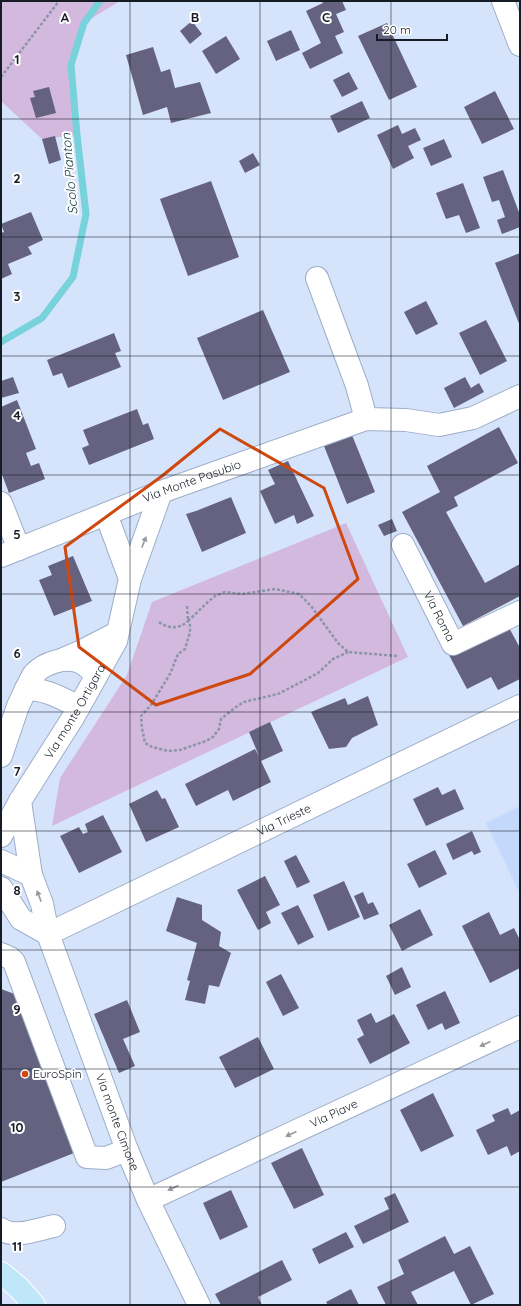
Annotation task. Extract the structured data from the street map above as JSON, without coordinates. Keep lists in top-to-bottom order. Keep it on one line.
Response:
{"streets":{"street":["Via Monte Pasubio","Via Roma","Via monte Ortigara","Via Trieste","Via Piave","Via monte Cimone"]},"crossings":[["Via Monte Pasubio","Via monte Ortigara"],["Via monte Ortigara","Via monte Cimone"],["Via Trieste","Via monte Cimone"],["Via Piave","Via monte Cimone"]],"one_way":["Via Piave"],"water":["Scolo Pianton"],"places":["EuroSpin"],"scale_bar":"20 m","grid":{"columns":["A","B","C"],"rows":["1","2","3","4","5","6","7","8","9","10","11"]}}
